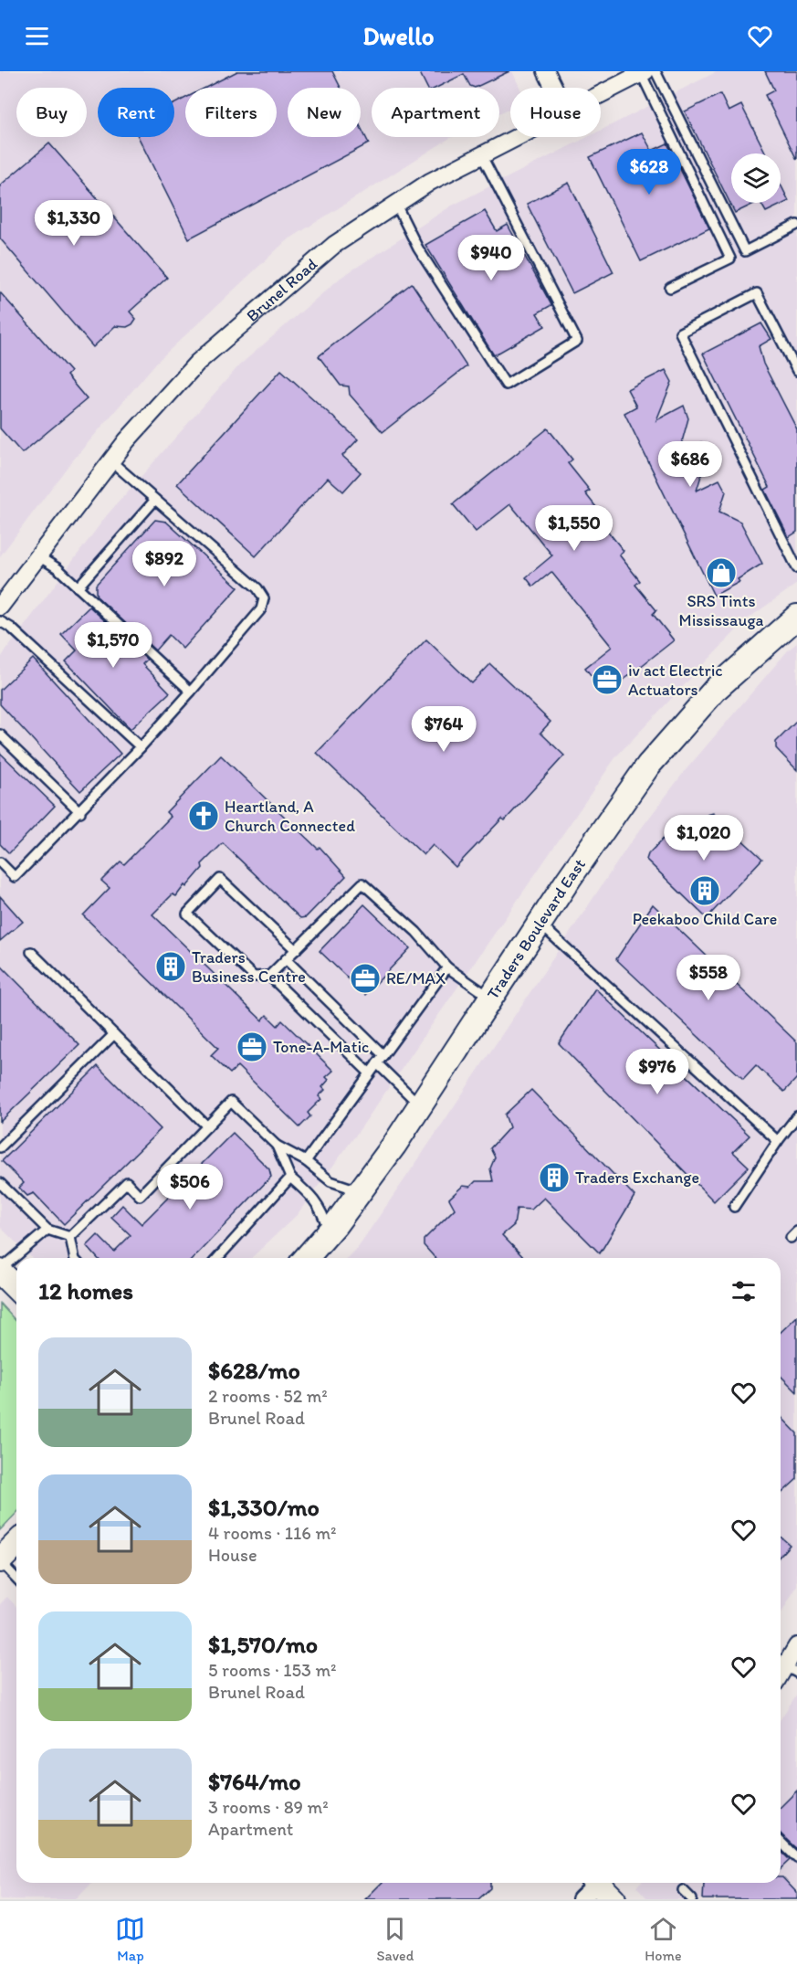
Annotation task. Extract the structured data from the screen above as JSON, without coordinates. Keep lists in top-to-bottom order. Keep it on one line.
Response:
{"streets":{"street":["Brunel Road","Traders Boulevard East"]},"places":{"shop":["SRS Tints Mississauga"],"office":["iv act Electric Actuators","RE/MAX","Tone-A-Matic"],"church":["Heartland, A Church Connected"],"building":["Peekaboo Child Care","Traders Business Centre","Traders Exchange"]},"page":{"header":"Dwello","chip":["Buy","Rent","Filters","New","Apartment","House"],"price":["$628","$1,330","$940","$686","$1,550","$892","$1,570","$764","$1,020","$558","$976","$506"],"heading":"12 homes","list":[{"name":"$628/mo","note":"2 rooms · 52 m² · Brunel Road"},{"name":"$1,330/mo","note":"4 rooms · 116 m² · House"},{"name":"$1,570/mo","note":"5 rooms · 153 m² · Brunel Road"},{"name":"$764/mo","note":"3 rooms · 89 m² · Apartment"}],"tabs":["Map","Saved","Home"]}}
